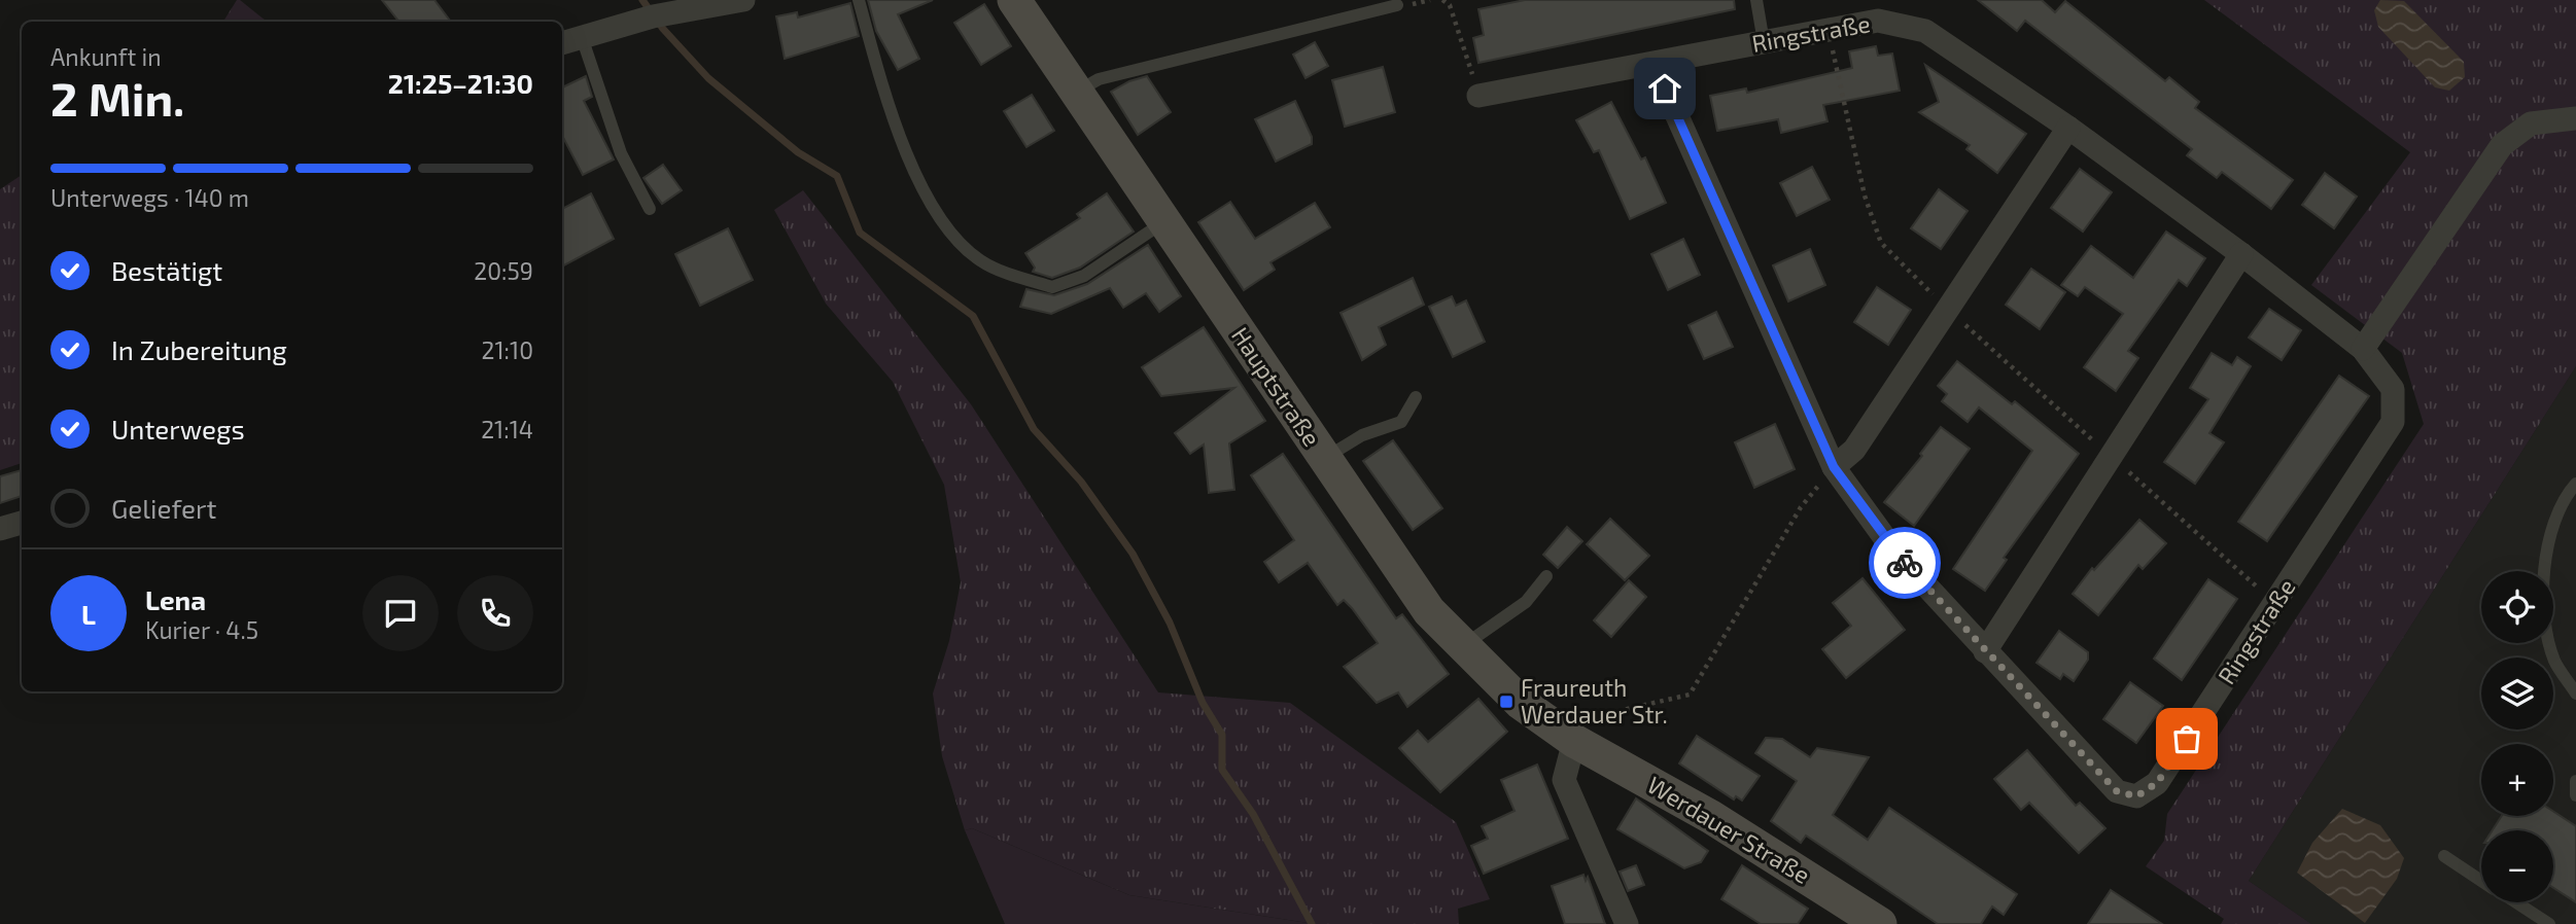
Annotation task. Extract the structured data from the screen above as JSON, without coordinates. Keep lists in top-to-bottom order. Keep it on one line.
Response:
{"streets":{"main road":["Hauptstraße","Werdauer Straße"],"street":["Ringstraße"]},"crossings":[["Hauptstraße","Werdauer Straße"]],"places":{"transit":["Fraureuth Werdauer Str."]},"page":{"heading":["2 Min.","Ankunft in","21:25–21:30"],"panel":["Lena","Kurier · 4.5"],"bar":"Unterwegs · 140 m","list":[["Bestätigt","20:59"],["In Zubereitung","21:10"],["Unterwegs","21:14"],"Geliefert"],"map_buttons":["+","−"],"round":"L"}}
